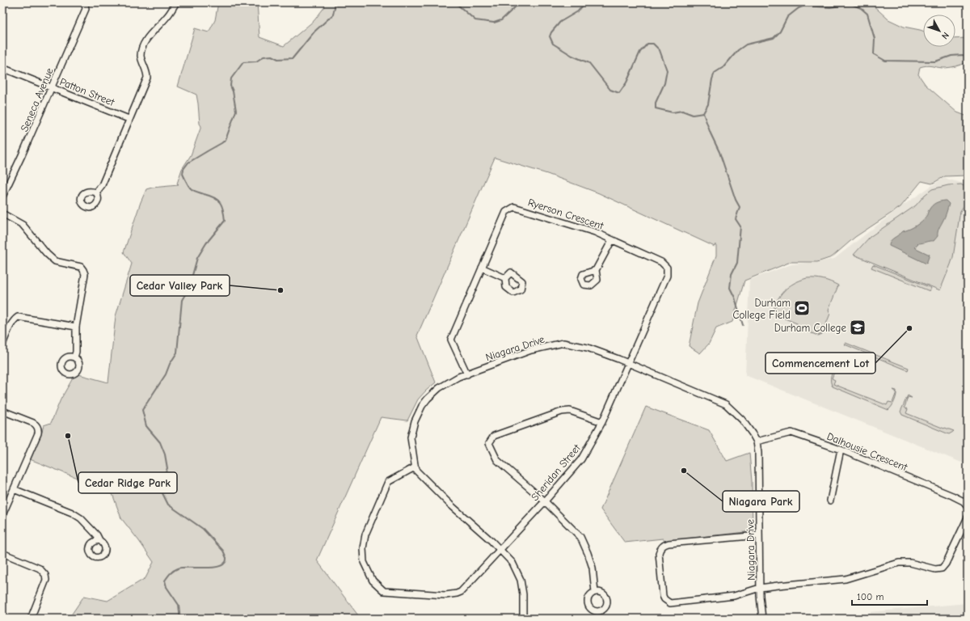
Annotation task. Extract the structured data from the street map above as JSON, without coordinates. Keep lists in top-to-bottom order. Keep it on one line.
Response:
{"streets":{"street":["Patton Street","Seneca Avenue","Ryerson Crescent","Niagara Drive","Dalhousie Crescent","Sheridan Street"]},"crossings":[["Patton Street","Seneca Avenue"],["Ryerson Crescent","Niagara Drive"],["Ryerson Crescent","Sheridan Street"],["Niagara Drive","Dalhousie Crescent"],["Niagara Drive","Sheridan Street"]],"places":{"other":["Cedar Valley Park","Commencement Lot","Cedar Ridge Park","Niagara Park"],"sports":["Durham College Field"],"school or university":["Durham College"]},"scale_bar":"100 m","north":"bottom right"}
